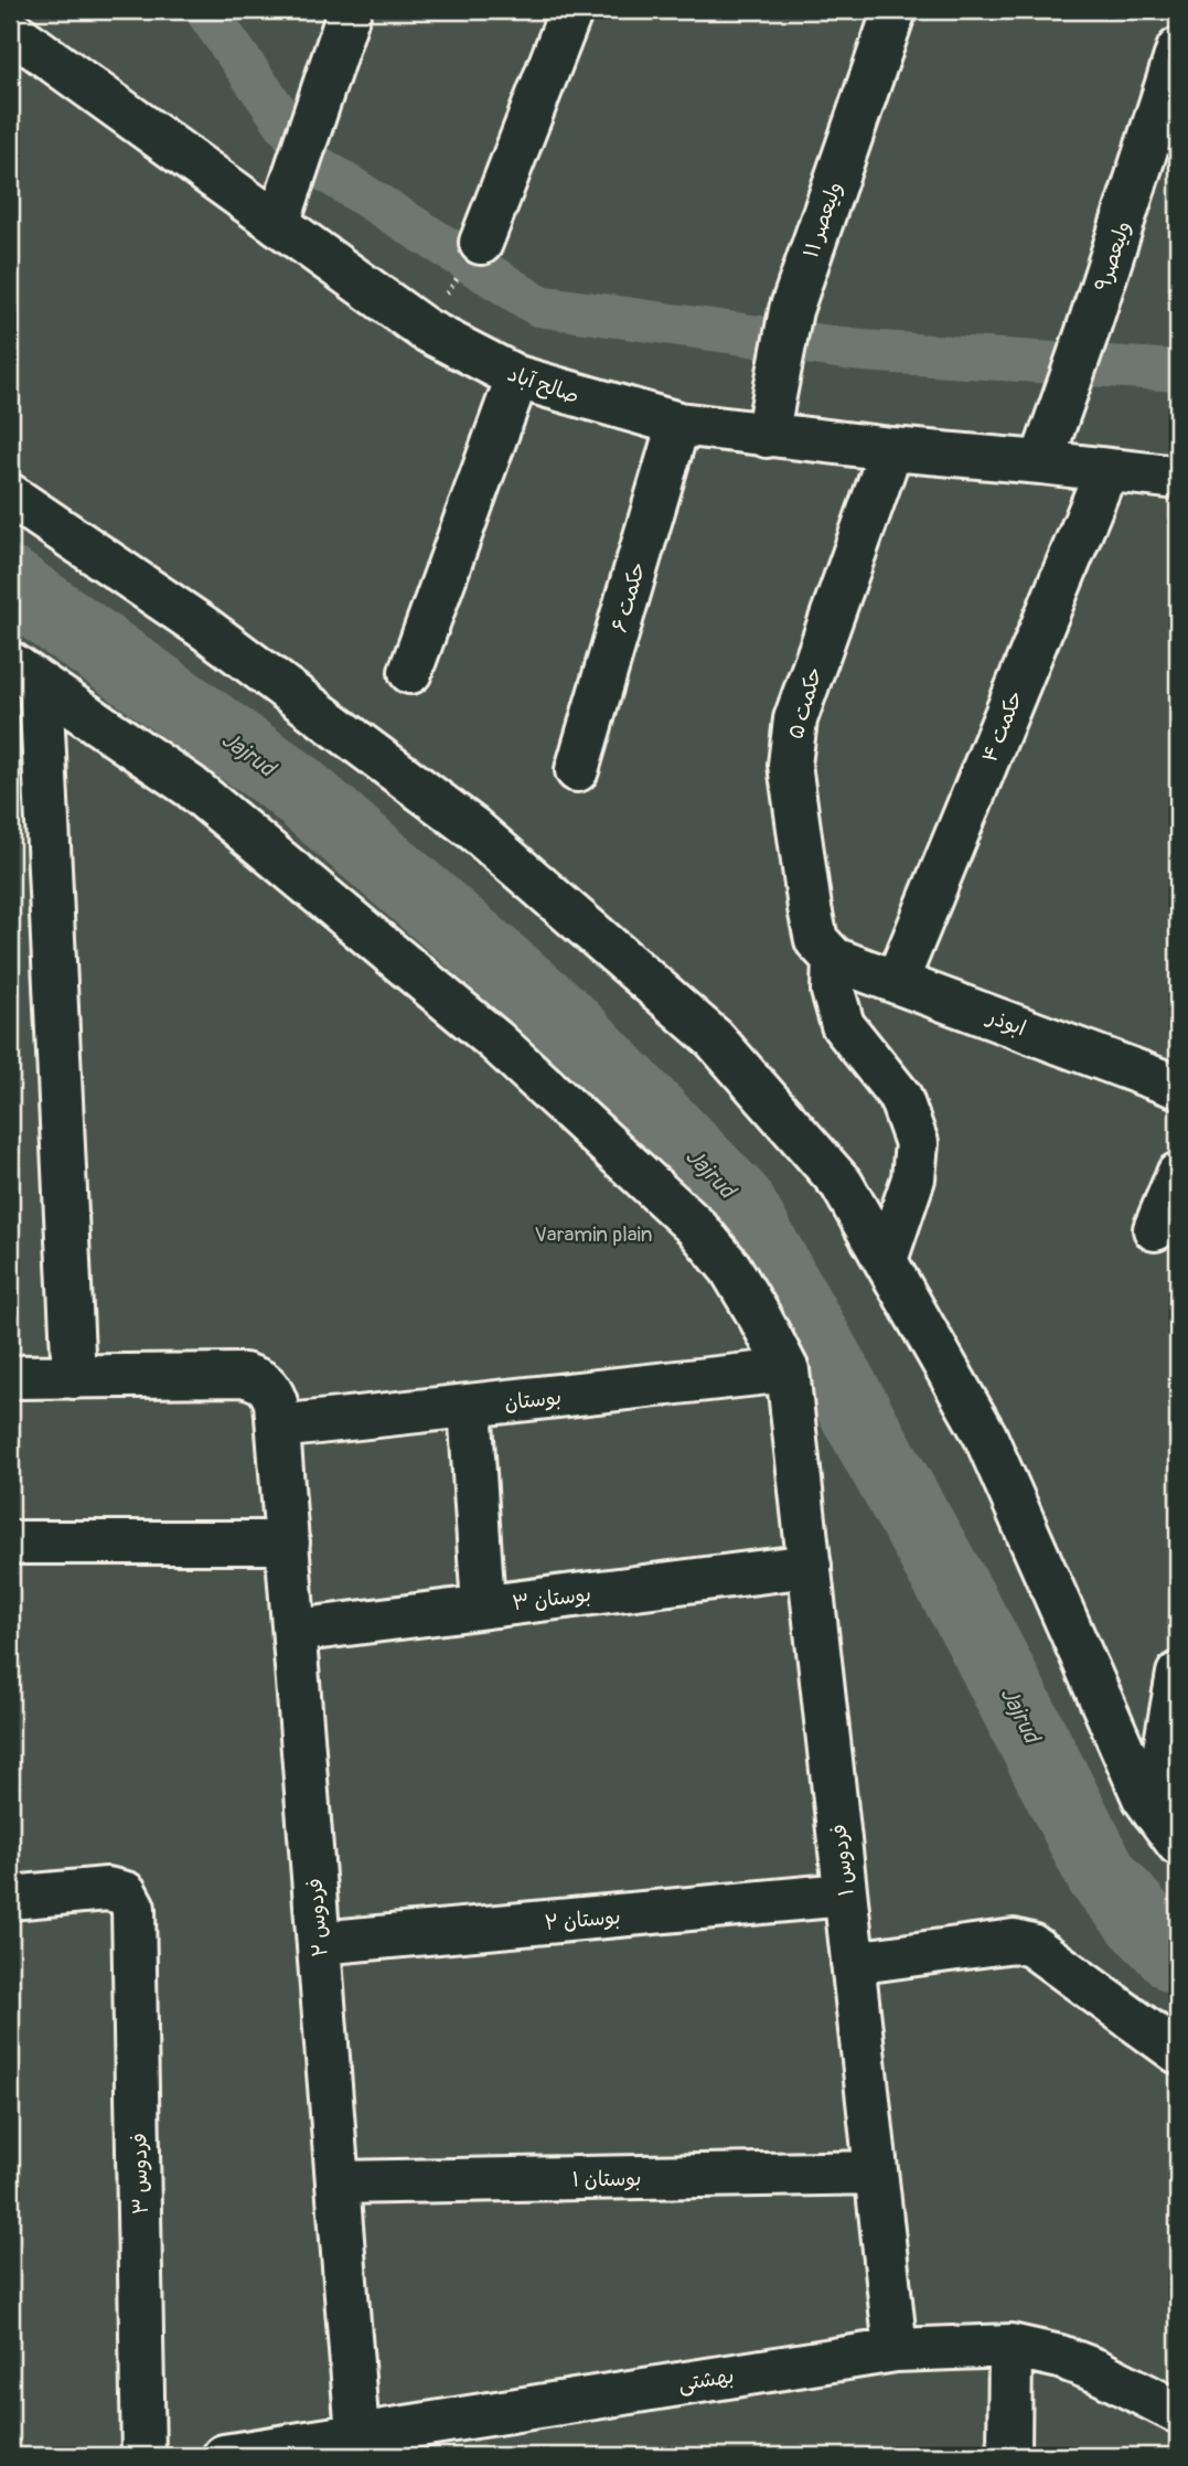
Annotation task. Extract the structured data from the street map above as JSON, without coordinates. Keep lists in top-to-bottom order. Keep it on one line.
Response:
{"streets":{"street":["ولیعصر ۱۱","ولیعصر۹","صالح آباد","حکمت ۶","حکمت ۵","حکمت ۴","ابوذر","بوستان","بوستان ۳","فردوس ۱","فردوس ۲","بوستان ۲","فردوس ۳","بوستان ۱","بهشتی"]},"crossings":[["ولیعصر ۱۱","صالح آباد"],["ولیعصر۹","صالح آباد"],["صالح آباد","حکمت ۶"],["صالح آباد","حکمت ۵"],["صالح آباد","حکمت ۴"],["حکمت ۵","ابوذر"],["حکمت ۴","ابوذر"],["بوستان","فردوس ۱"],["بوستان","فردوس ۲"],["بوستان ۳","فردوس ۱"],["بوستان ۳","فردوس ۲"],["فردوس ۱","بوستان ۲"],["فردوس ۱","بوستان ۱"],["فردوس ۱","بهشتی"],["فردوس ۲","بوستان ۲"],["فردوس ۲","بوستان ۱"],["فردوس ۲","بهشتی"]],"water":["Jajrud"],"parks":["Varamin plain"]}
